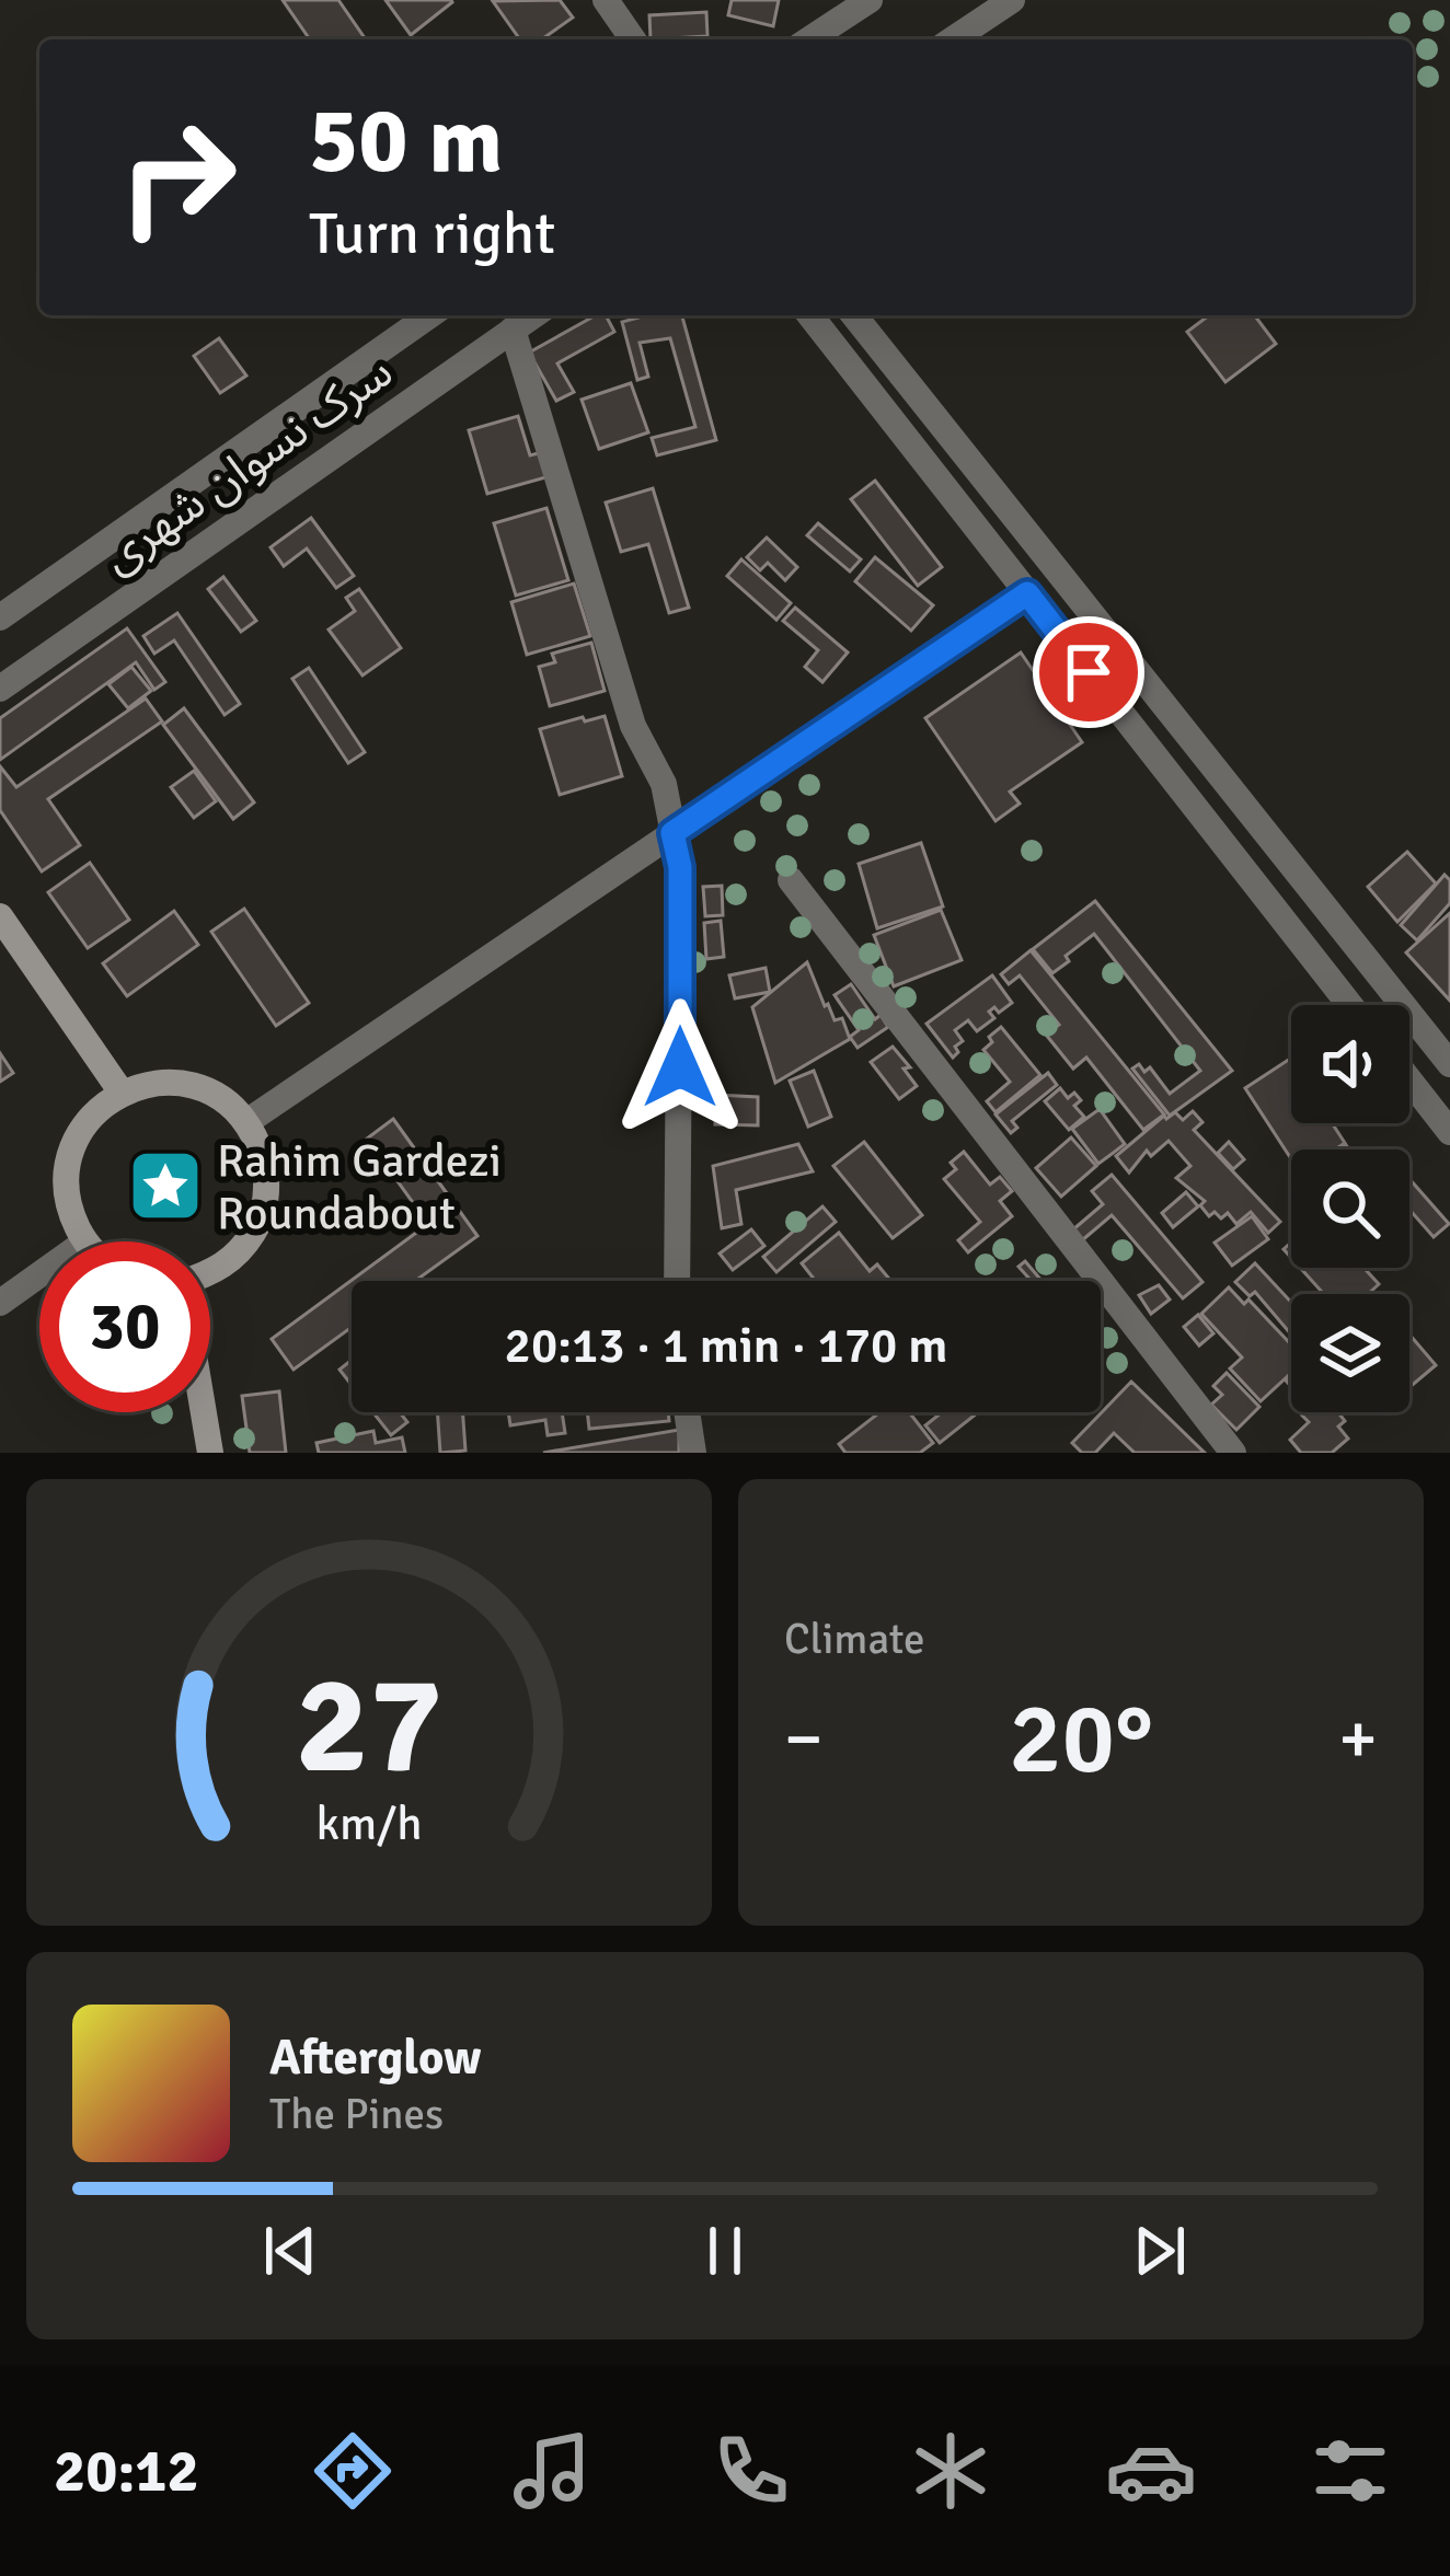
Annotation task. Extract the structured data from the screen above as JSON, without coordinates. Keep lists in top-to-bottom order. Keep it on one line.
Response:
{"streets":{"street":["سرک نسوان شهری"]},"places":{"place":["Rahim Gardezi Roundabout"]},"page":{"turn":["50 m","Turn right"],"limit":"30","trip":"20:13 · 1 min · 170 m","tile":"Climate","heat":["−","20°","+"],"song":["Afterglow","The Pines"],"tabs":"20:12","gauge":["27","km/h"]}}
